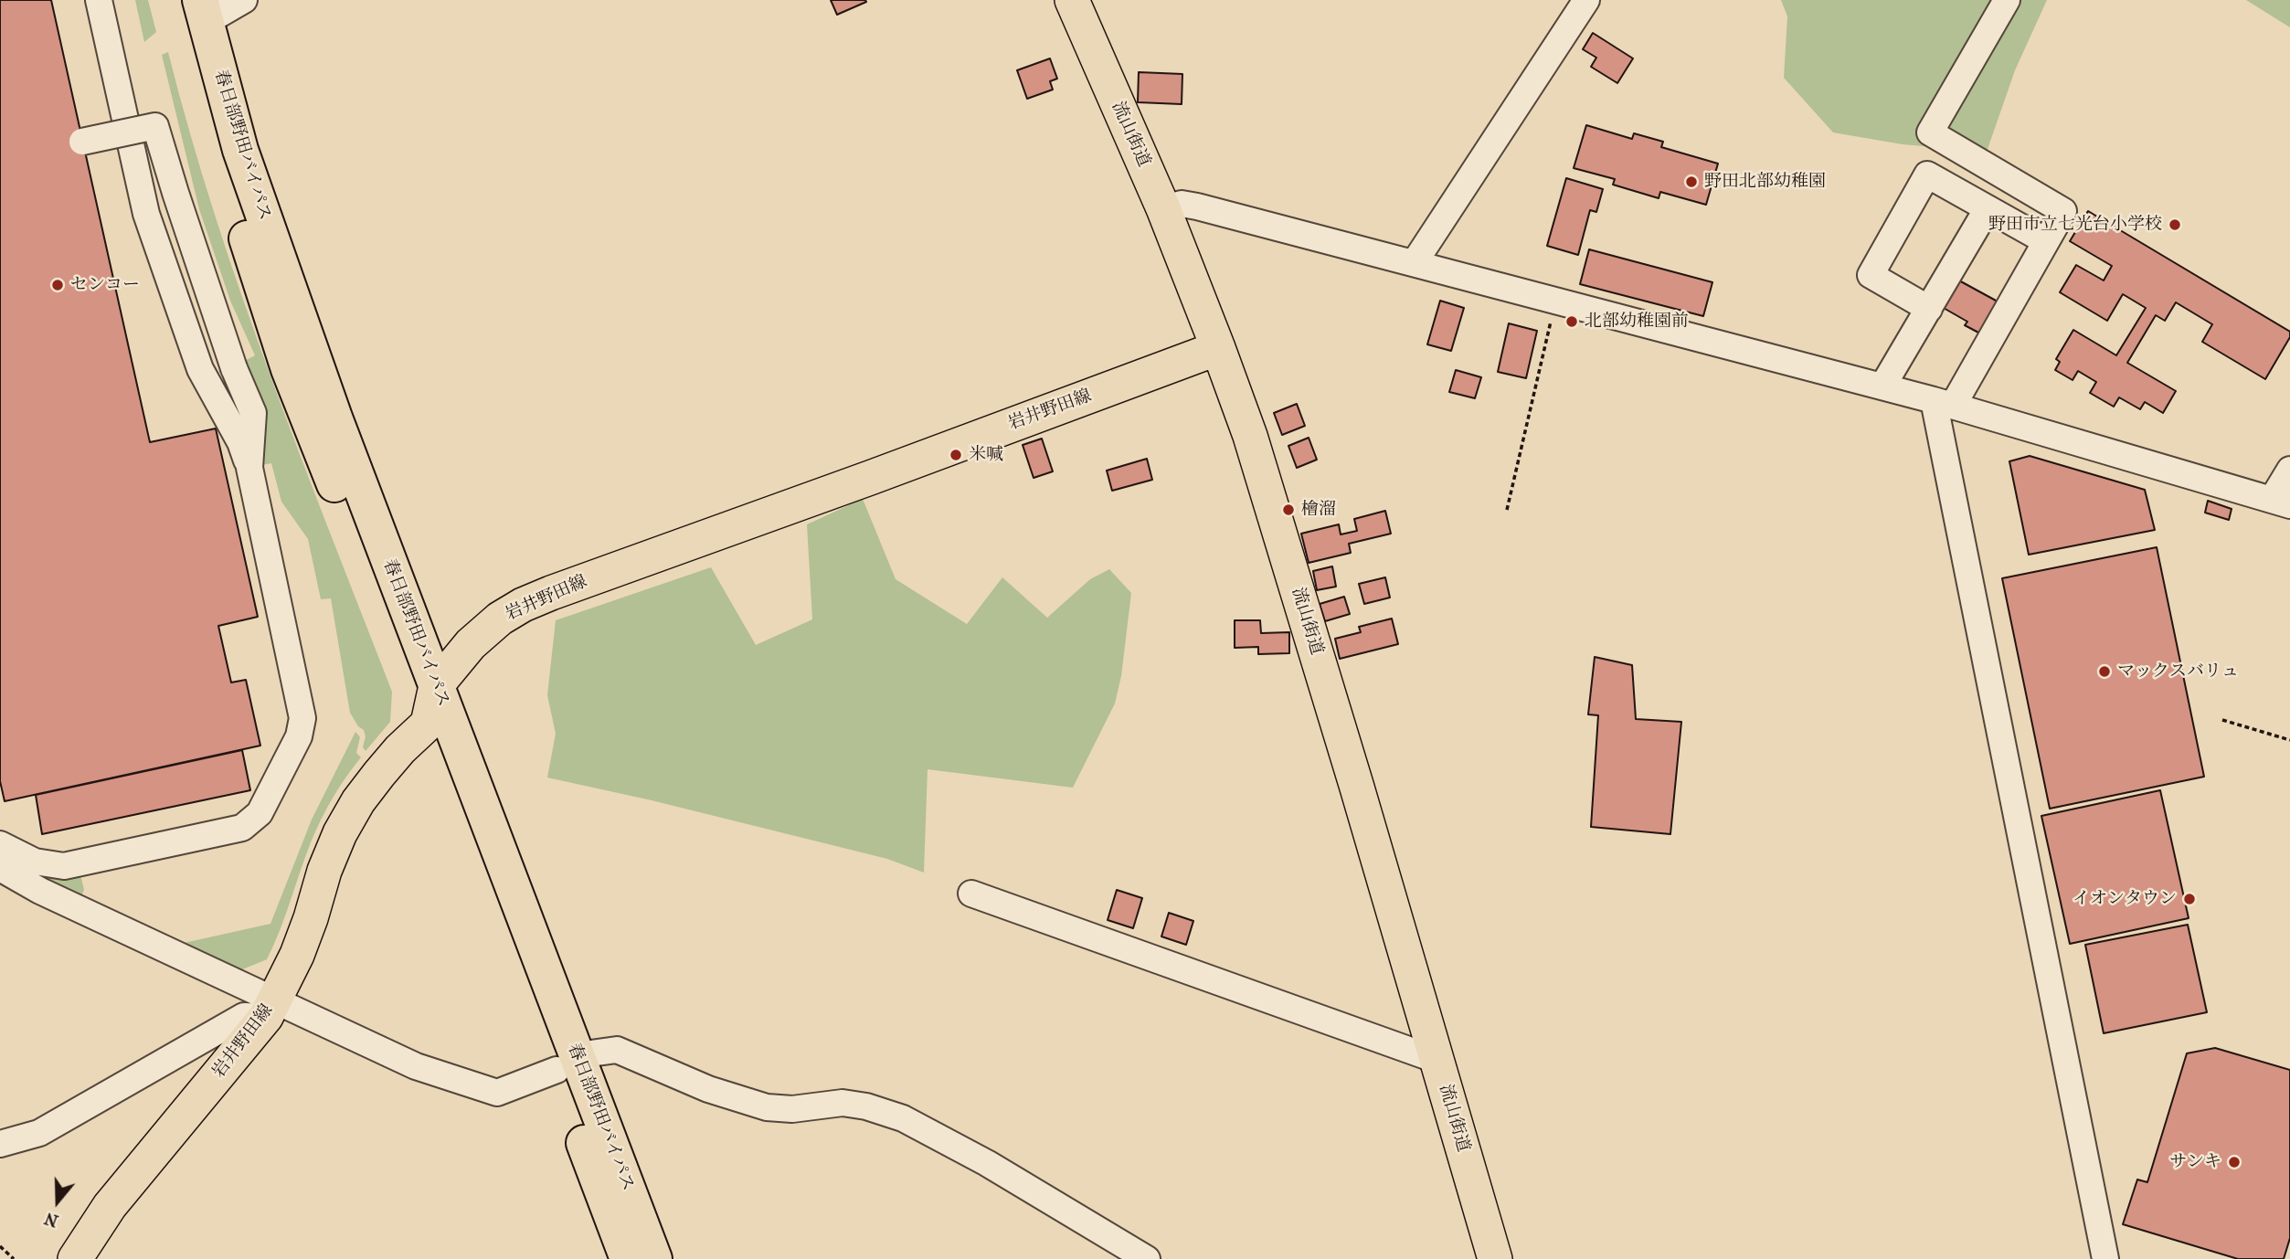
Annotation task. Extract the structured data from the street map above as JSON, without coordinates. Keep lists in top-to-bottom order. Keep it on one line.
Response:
{"streets":{"highway":["春日部野田バイパス"],"main road":["流山街道","岩井野田線"]},"crossings":[["流山街道","岩井野田線"],["春日部野田バイパス","岩井野田線"]],"places":["野田北部幼稚園","野田市立七光台小学校","センコー","北部幼稚園前","米喊","檜溜","マックスバリュ","イオンタウン","サンキ"],"north":"bottom"}
